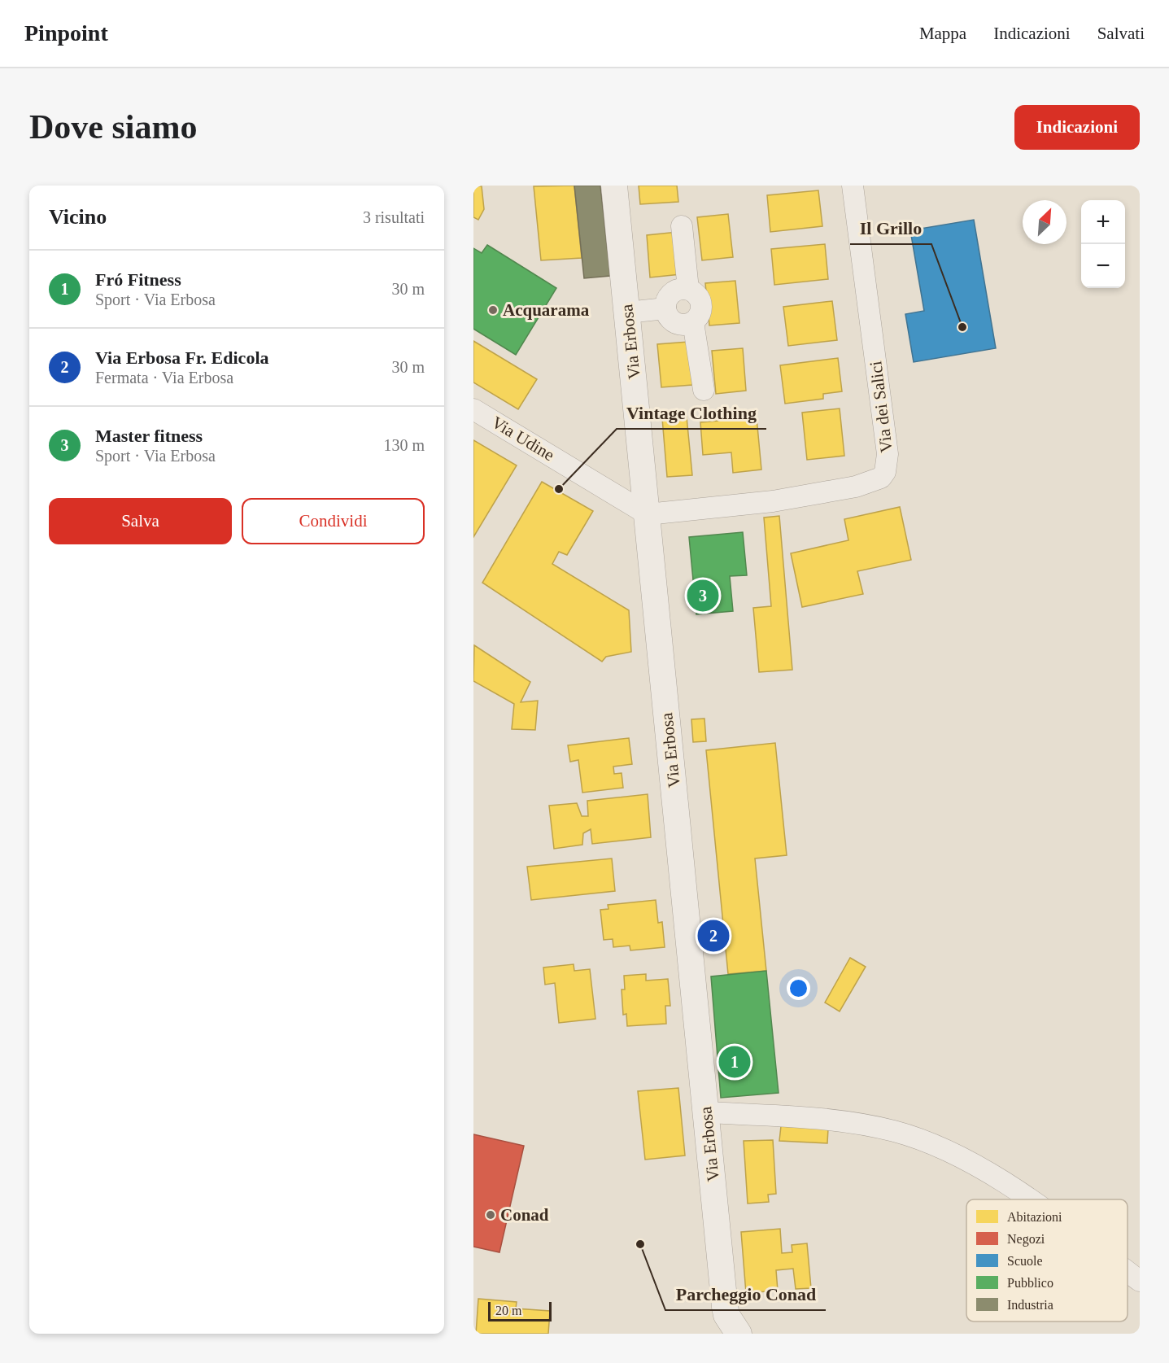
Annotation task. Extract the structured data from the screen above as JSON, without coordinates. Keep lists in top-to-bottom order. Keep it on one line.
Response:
{"streets":{"street":["Via Erbosa","Via dei Salici","Via Udine"]},"crossings":[["Via Erbosa","Via dei Salici"],["Via Erbosa","Via Udine"],["Via dei Salici","Via Udine"]],"places":["Acquarama","Il Grillo","Vintage Clothing","Conad","Parcheggio Conad"],"legend":["Abitazioni","Negozi","Scuole","Pubblico","Industria"],"scale_bar":"20 m","north":"top right","page":{"header":"Pinpoint","nav":["Mappa","Indicazioni","Salvati"],"buttons":["Indicazioni",["Salva","Condividi"]],"title":"Dove siamo","heading":["Vicino","3 risultati"],"map_buttons":["+","−"],"list":[{"mark":"1","name":"Fró Fitness","note":"Sport · Via Erbosa","value":"30 m"},{"mark":"2","name":"Via Erbosa Fr. Edicola","note":"Fermata · Via Erbosa","value":"30 m"},{"mark":"3","name":"Master fitness","note":"Sport · Via Erbosa","value":"130 m"}],"pins":["3","2","1"],"scale":"20 m"}}
